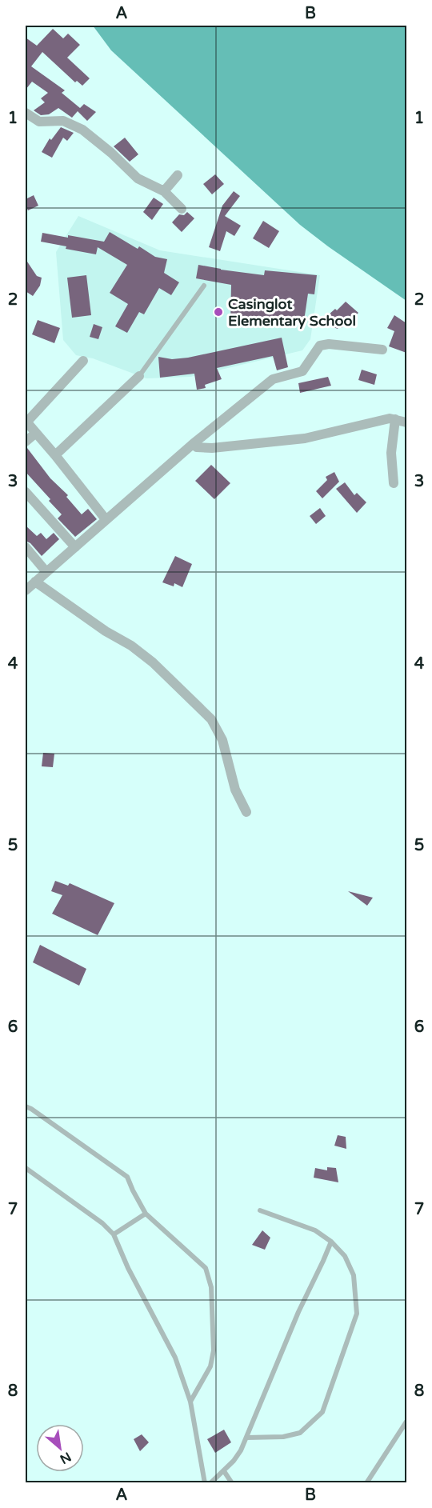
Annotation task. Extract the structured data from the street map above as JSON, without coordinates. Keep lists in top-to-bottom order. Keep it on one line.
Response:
{"places":["Casinglot Elementary School"],"north":"bottom right","grid":{"columns":["A","B"],"rows":["1","2","3","4","5","6","7","8"]}}
